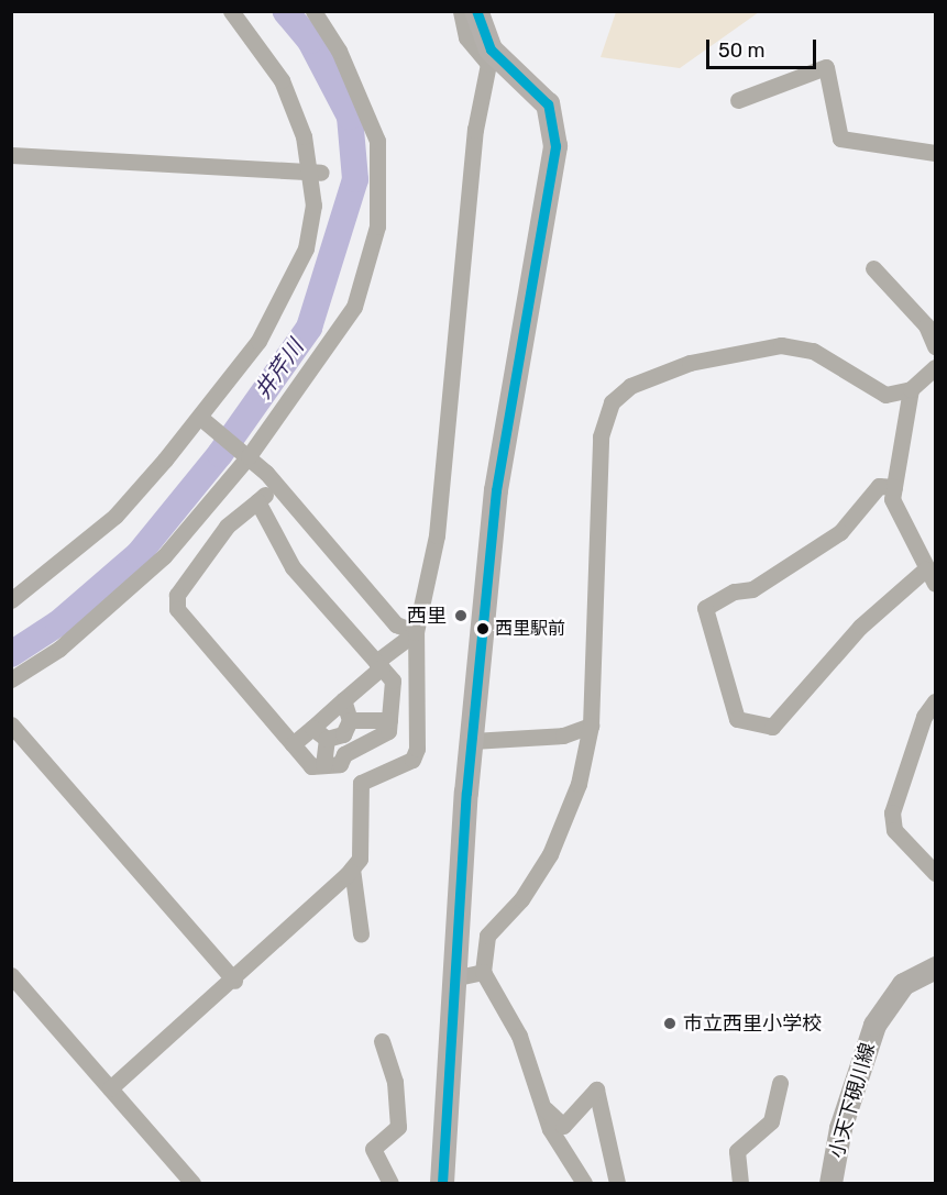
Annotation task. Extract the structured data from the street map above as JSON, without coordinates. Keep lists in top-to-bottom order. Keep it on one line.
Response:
{"streets":{"main road":["小天下硯川線"]},"water":["井芹川"],"places":["西里","西里駅前","市立西里小学校"],"scale_bar":"50 m"}
